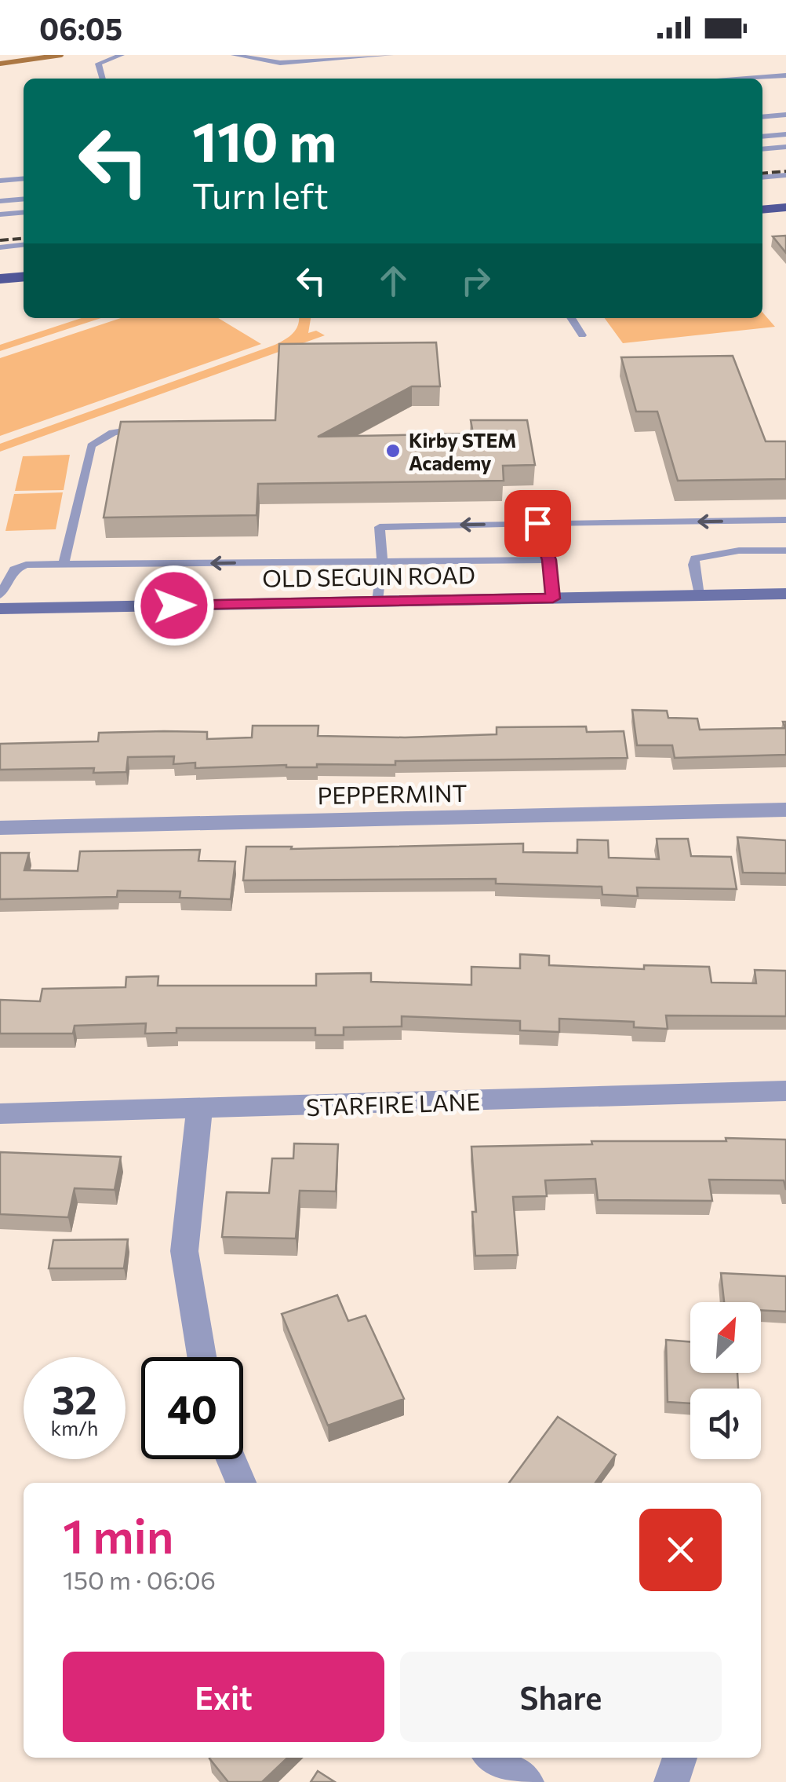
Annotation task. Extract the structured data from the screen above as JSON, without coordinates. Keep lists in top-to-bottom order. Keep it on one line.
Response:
{"streets":{"street":["OLD SEGUIN ROAD","PEPPERMINT","STARFIRE LANE"]},"places":["Kirby STEM Academy"],"north":"top right","page":{"status":"06:05","turn":["110 m","Turn left"],"speed":"32 km/h","limit":"40","heading":["1 min","150 m · 06:06"],"buttons":["Exit","Share"]}}
